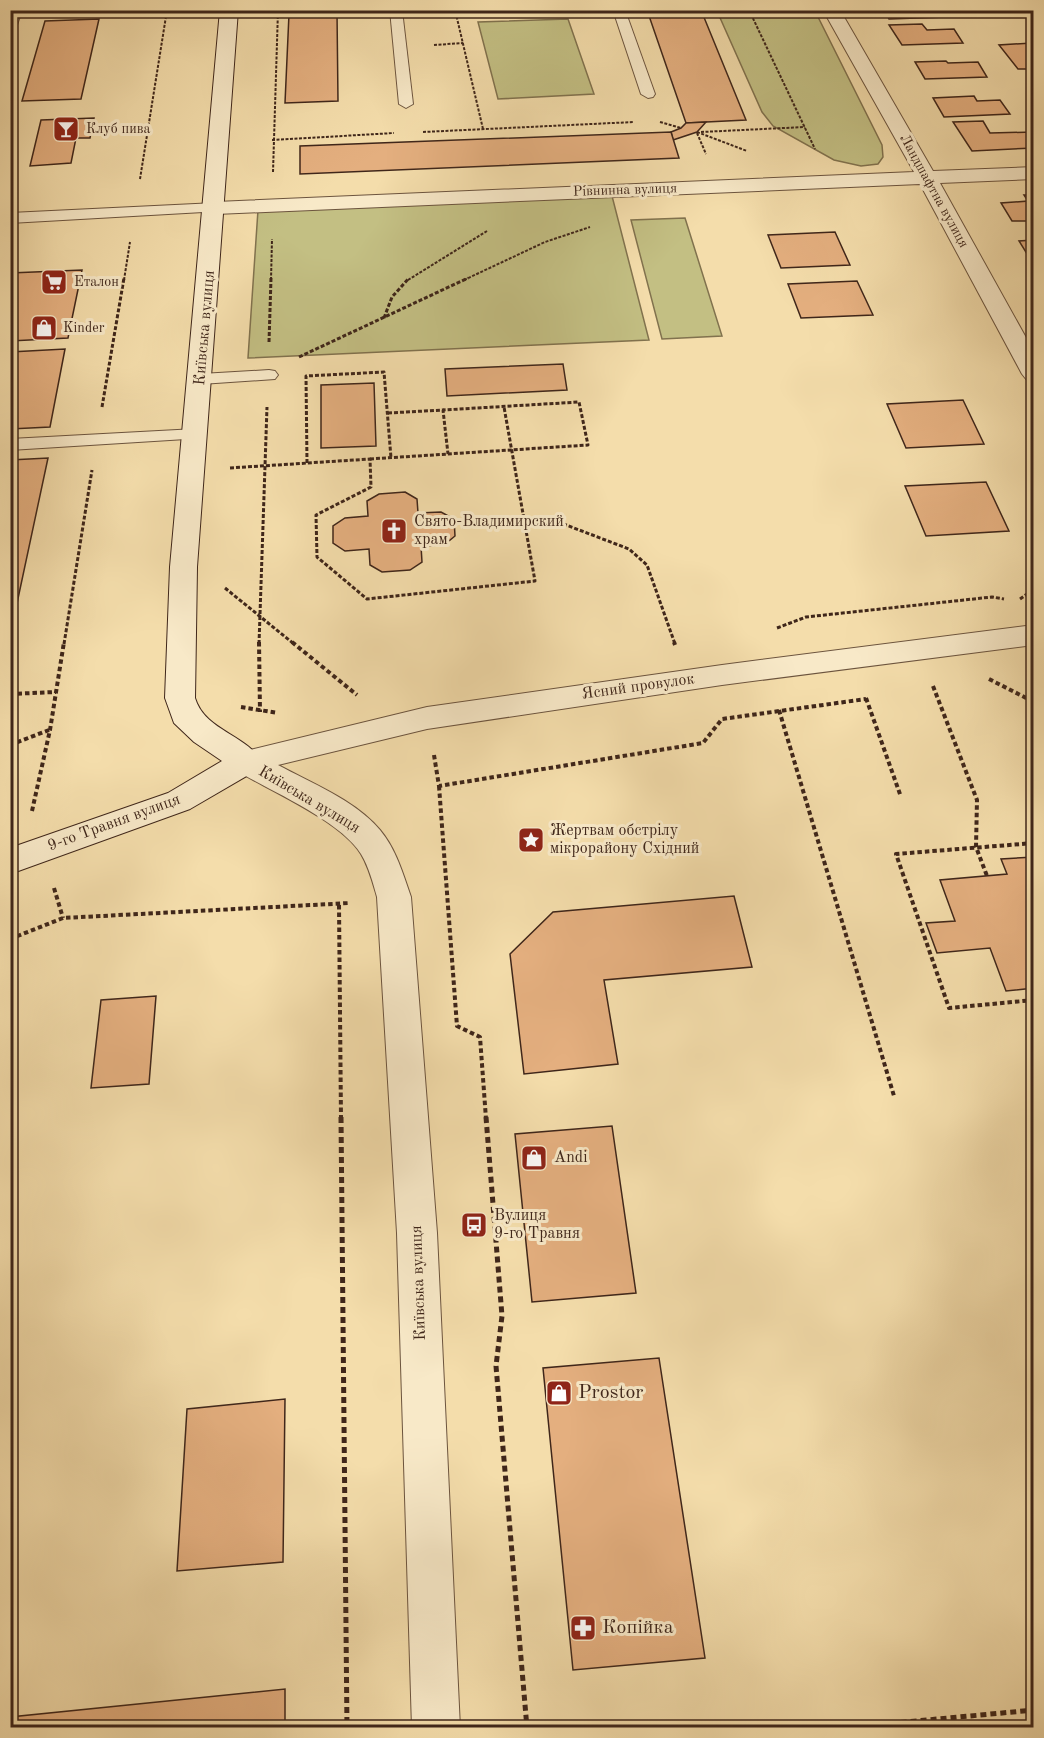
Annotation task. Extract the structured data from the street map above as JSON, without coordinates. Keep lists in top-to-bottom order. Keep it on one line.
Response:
{"streets":{"street":["Рівнинна вулиця","Ландшафтна вулиця","Київська вулиця","Ясний провулок","9-го Травня вулиця"]},"crossings":[["Рівнинна вулиця","Ландшафтна вулиця"],["Рівнинна вулиця","Київська вулиця"],["Київська вулиця","Ясний провулок"],["Київська вулиця","9-го Травня вулиця"],["Ясний провулок","9-го Травня вулиця"]],"places":{"bar":["Клуб пива"],"supermarket":["Еталон"],"shop":["Kinder","Andi","Prostor"],"church":["Свято-Владимирский храм"],"place":["Жертвам обстрілу мікрорайону Східний"],"bus stop":["Вулиця 9-го Травня"],"pharmacy":["Копійка"]}}
